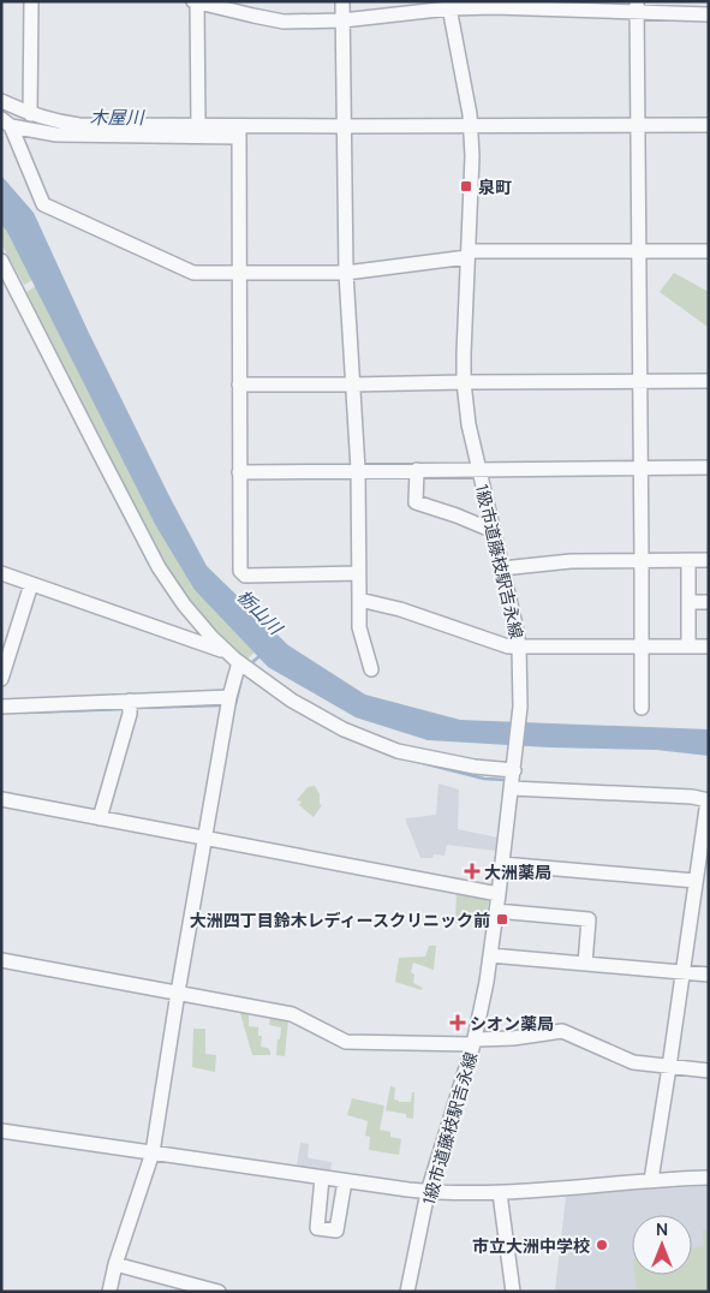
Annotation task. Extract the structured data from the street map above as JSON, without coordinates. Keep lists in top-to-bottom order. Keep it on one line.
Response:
{"streets":{"street":["1級市道藤枝駅吉永線"]},"water":["木屋川","栃山川"],"places":{"transit":["泉町","大洲四丁目鈴木レディースクリニック前"],"health":["大洲薬局","シオン薬局"],"other":["市立大洲中学校"]},"north":"top"}
